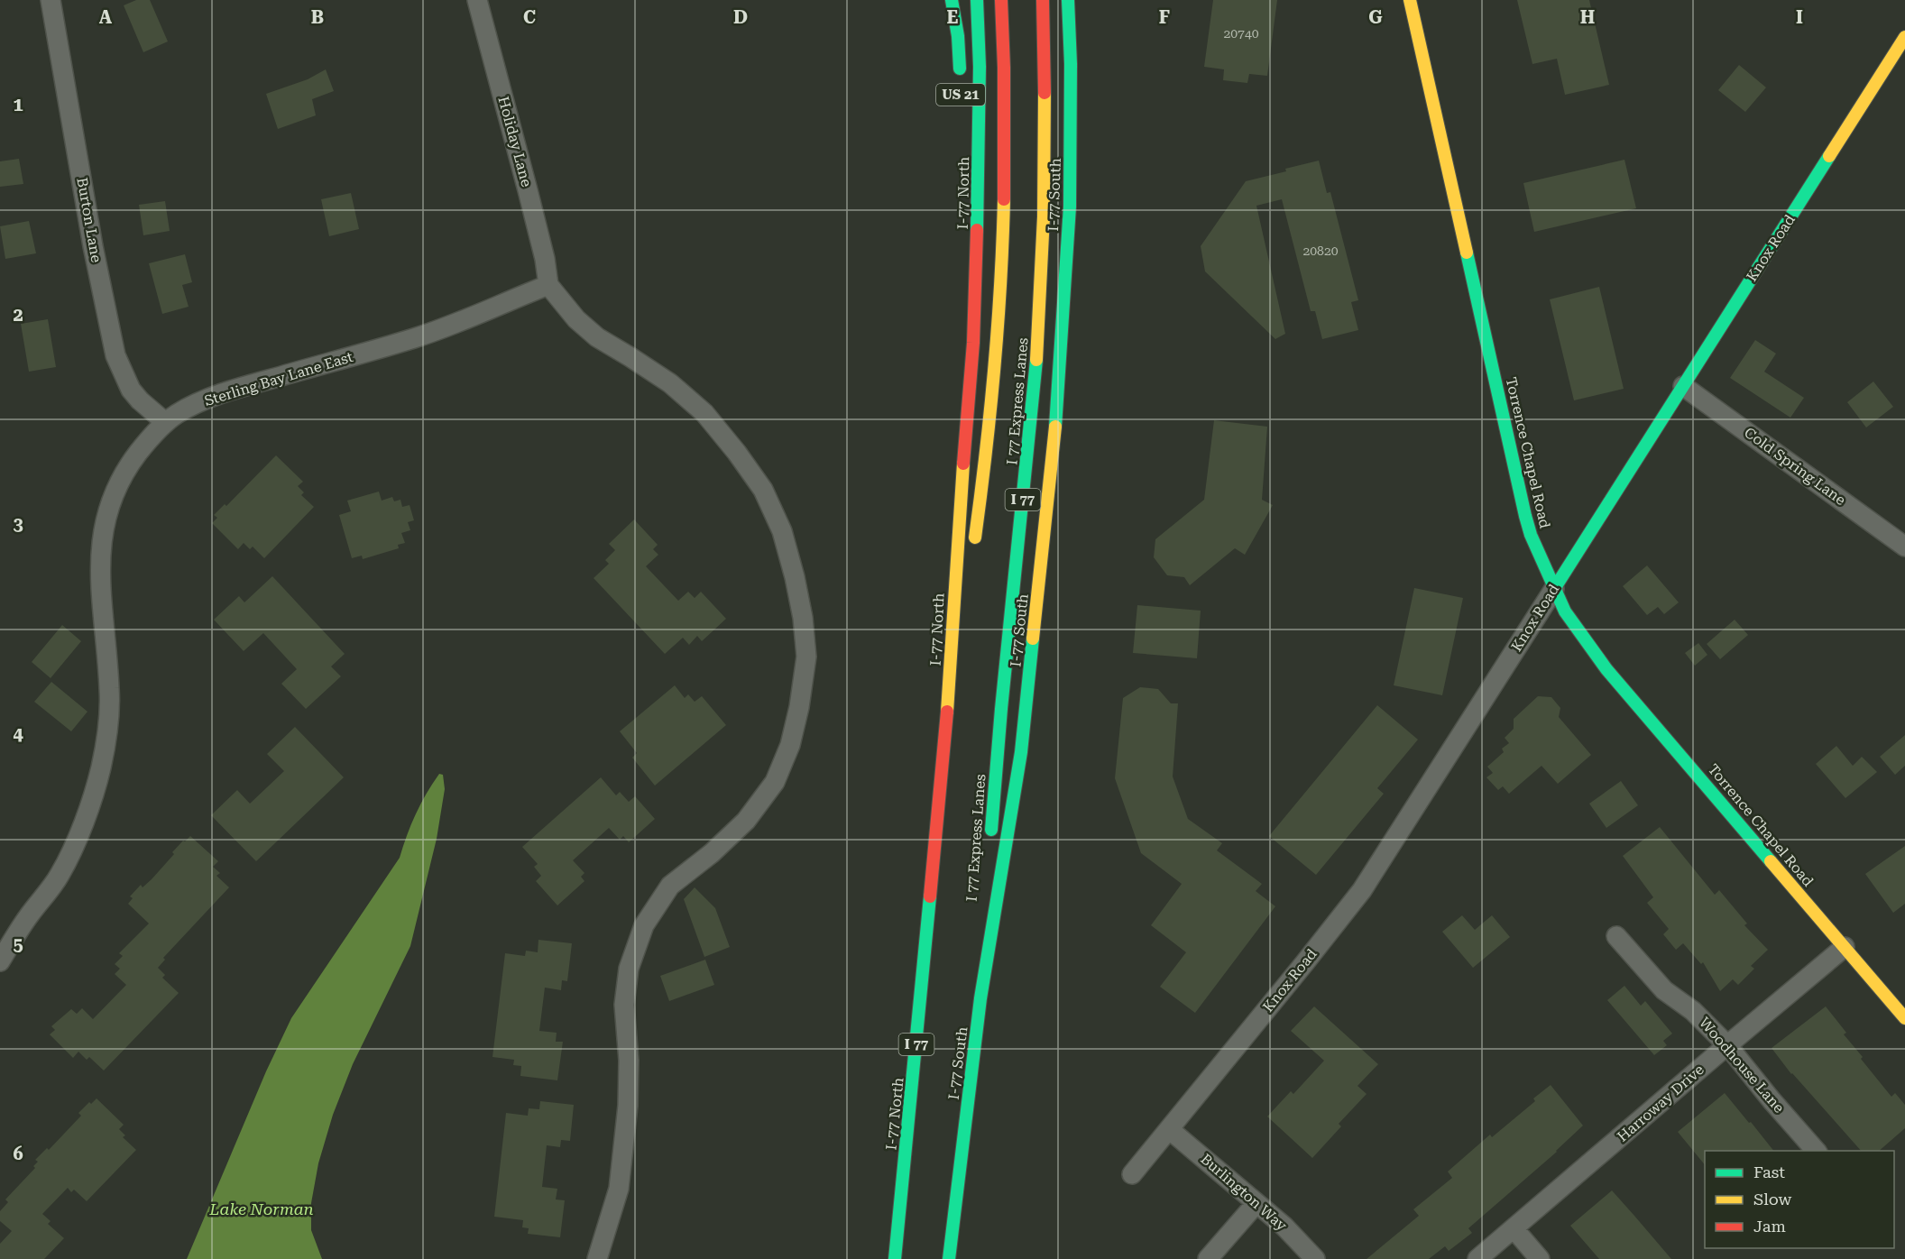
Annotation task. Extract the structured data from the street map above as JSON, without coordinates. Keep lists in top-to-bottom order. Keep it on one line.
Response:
{"streets":{"main road":["US 21","I-77 North","I-77 South","Knox Road","I 77 Express Lanes","Torrence Chapel Road","I 77"],"street":["Holiday Lane","Burton Lane","Sterling Bay Lane East","Cold Spring Lane","Woodhouse Lane","Harroway Drive","Burlington Way"]},"crossings":[["US 21","I-77 North"],["Holiday Lane","Sterling Bay Lane East"],["I-77 North","I 77"],["I-77 South","I 77 Express Lanes"],["Burton Lane","Sterling Bay Lane East"],["Knox Road","Torrence Chapel Road"],["Knox Road","Cold Spring Lane"],["Knox Road","Burlington Way"],["Torrence Chapel Road","Harroway Drive"],["Woodhouse Lane","Harroway Drive"]],"water":["Lake Norman"],"house_numbers":["20740","20820"],"legend":["Fast","Slow","Jam"],"grid":{"columns":["A","B","C","D","E","F","G","H","I"],"rows":["1","2","3","4","5","6"]}}
